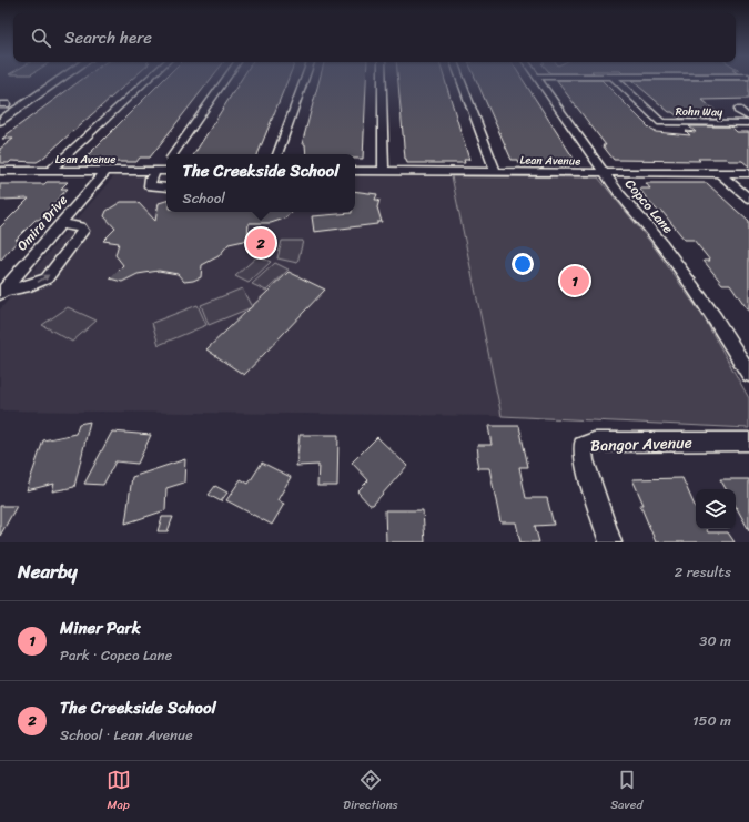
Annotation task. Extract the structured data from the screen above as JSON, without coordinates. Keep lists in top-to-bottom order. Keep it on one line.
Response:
{"streets":{"street":["Rohn Way","Lean Avenue","Copco Lane","Omira Drive","Bangor Avenue"]},"crossings":[["Lean Avenue","Copco Lane"],["Lean Avenue","Omira Drive"]],"page":{"search":"Search here","popup":["The Creekside School","School"],"pins":["2","1"],"heading":["Nearby","2 results"],"list":[{"mark":"1","name":"Miner Park","note":"Park · Copco Lane","value":"30 m"},{"mark":"2","name":"The Creekside School","note":"School · Lean Avenue","value":"150 m"}],"nav":["Map","Directions","Saved"]}}
